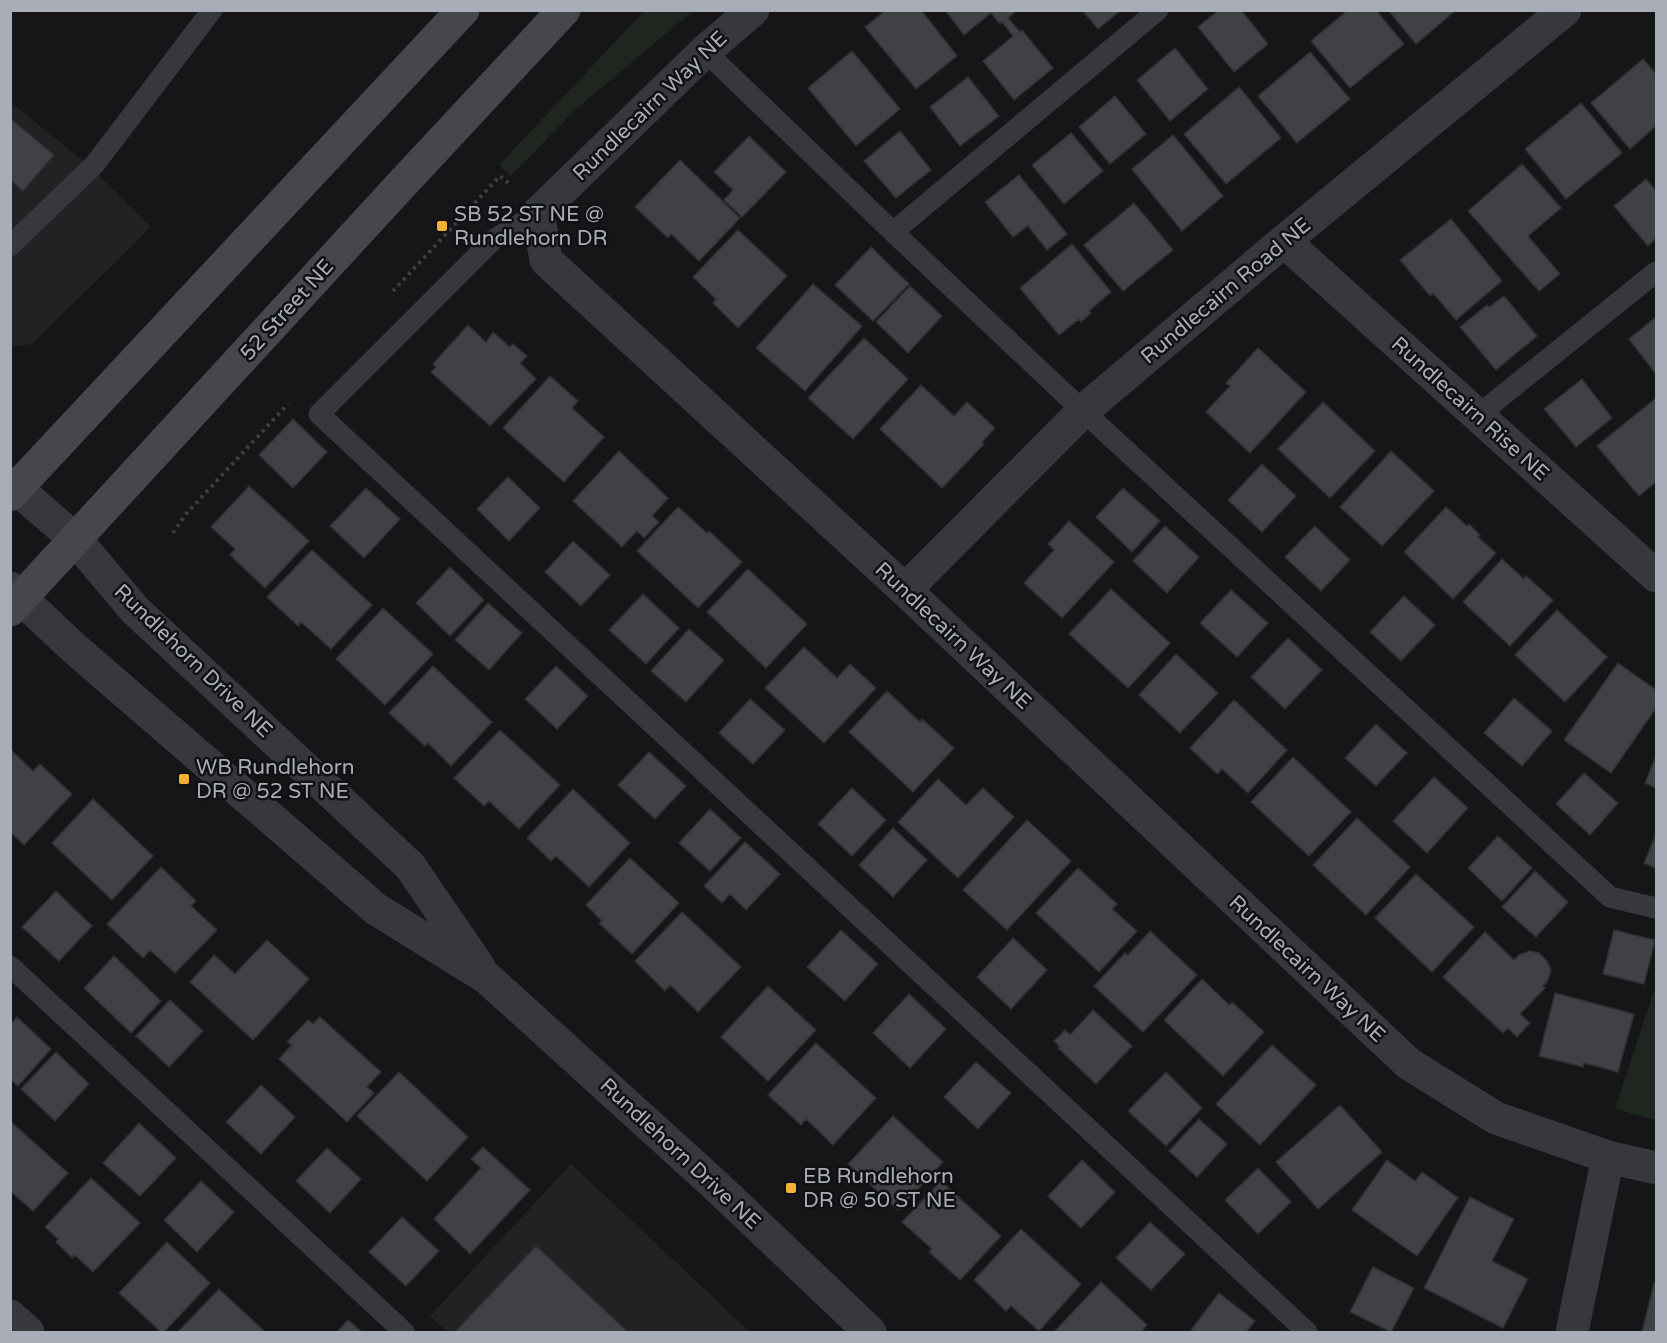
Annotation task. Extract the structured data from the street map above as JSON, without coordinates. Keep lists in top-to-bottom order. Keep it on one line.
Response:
{"streets":{"main road":["52 Street NE"],"street":["Rundlecairn Way NE","Rundlecairn Road NE","Rundlecairn Rise NE","Rundlehorn Drive NE"]},"crossings":[["Rundlecairn Way NE","Rundlecairn Road NE"],["Rundlecairn Road NE","Rundlecairn Rise NE"],["52 Street NE","Rundlehorn Drive NE"]],"places":{"transit":["SB 52 ST NE @ Rundlehorn DR","WB Rundlehorn DR @ 52 ST NE","EB Rundlehorn DR @ 50 ST NE"]}}
